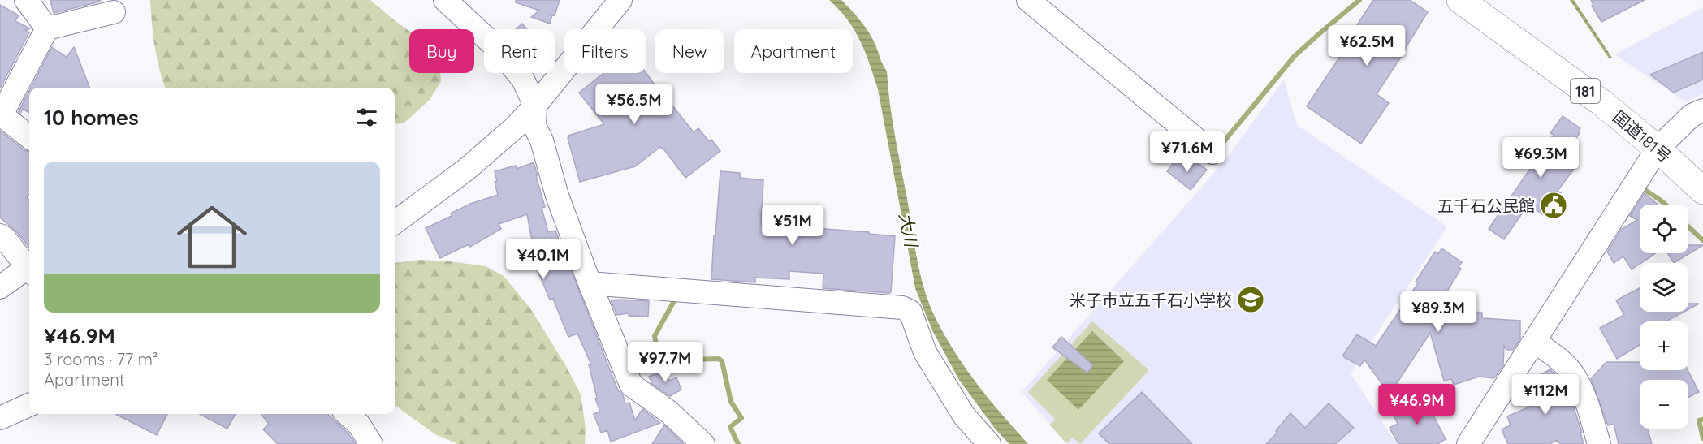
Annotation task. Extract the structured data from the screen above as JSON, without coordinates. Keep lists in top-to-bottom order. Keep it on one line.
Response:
{"streets":{"highway":["181","国道181号"]},"water":["大川"],"places":{"public building":["五千石公民館"],"school or university":["米子市立五千石小学校"]},"page":{"price":["¥62.5M","¥56.5M","¥71.6M","¥69.3M","¥51M","¥40.1M","¥89.3M","¥97.7M","¥112M","¥46.9M"],"chip":["Buy","Rent","Filters","New","Apartment"],"heading":"10 homes","list":[{"name":"¥46.9M","note":"3 rooms · 77 m² · Apartment"}],"map_buttons":["+","−"]}}
